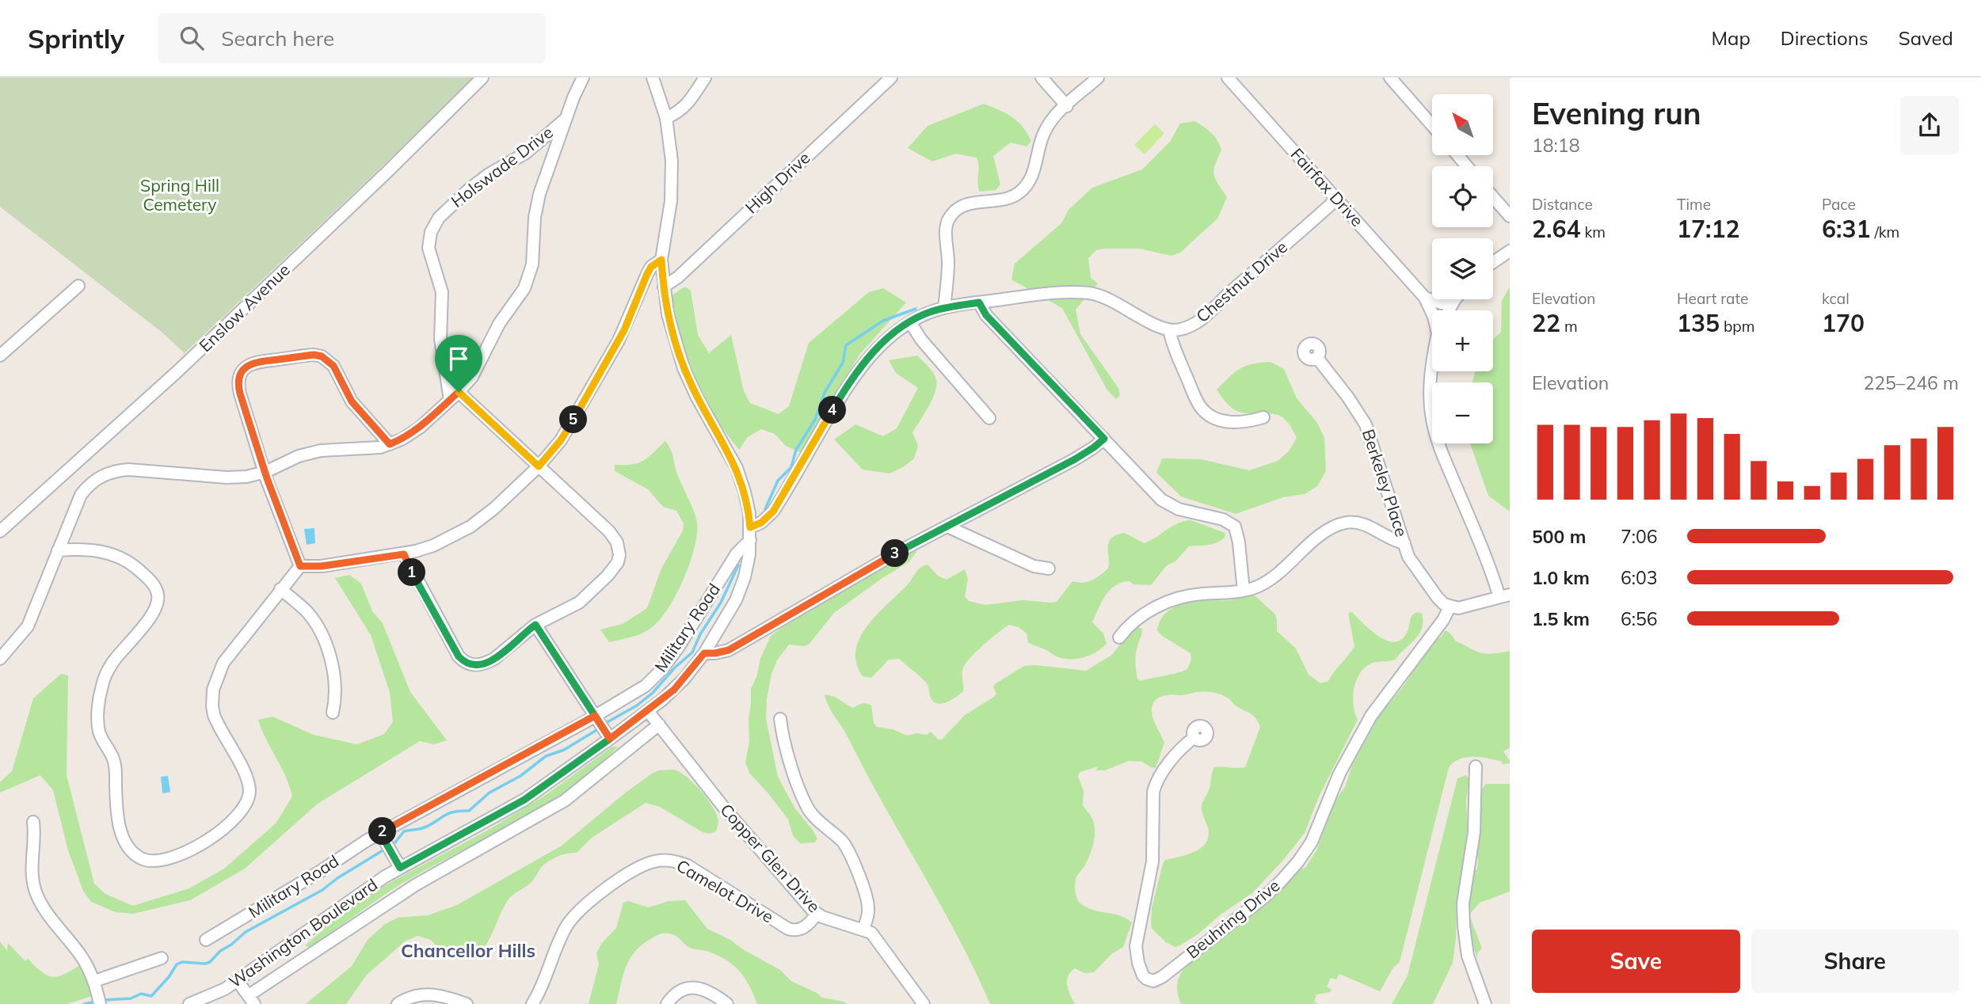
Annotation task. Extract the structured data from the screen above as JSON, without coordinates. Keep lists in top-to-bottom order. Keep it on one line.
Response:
{"streets":{"street":["Holswade Drive","High Drive","Fairfax Drive","Chestnut Drive","Enslow Avenue","Berkeley Place","Military Road","Copper Glen Drive","Camelot Drive","Beuhring Drive","Washington Boulevard"]},"crossings":[["High Drive","Washington Boulevard"],["Fairfax Drive","Chestnut Drive"],["Berkeley Place","Beuhring Drive"],["Military Road","Washington Boulevard"],["Copper Glen Drive","Camelot Drive"],["Copper Glen Drive","Washington Boulevard"]],"districts":["Chancellor Hills"],"parks":["Spring Hill Cemetery"],"north":"top left","page":{"header":"Sprintly","search":"Search here","nav":["Map","Directions","Saved"],"heading":["Evening run","18:18"],"map_buttons":["+","−"],"stats":[["Distance","2.64 km"],["Time","17:12"],["Pace","6:31 /km"],["Elevation","22 m"],["Heart rate","135 bpm"],["kcal","170"]],"chart":["Elevation","225–246 m"],"pins":["4","5","3","1","2"],"list":[{"name":"500 m","note":"7:06"},{"name":"1.0 km","note":"6:03"},{"name":"1.5 km","note":"6:56"}],"buttons":["Save","Share"]}}
